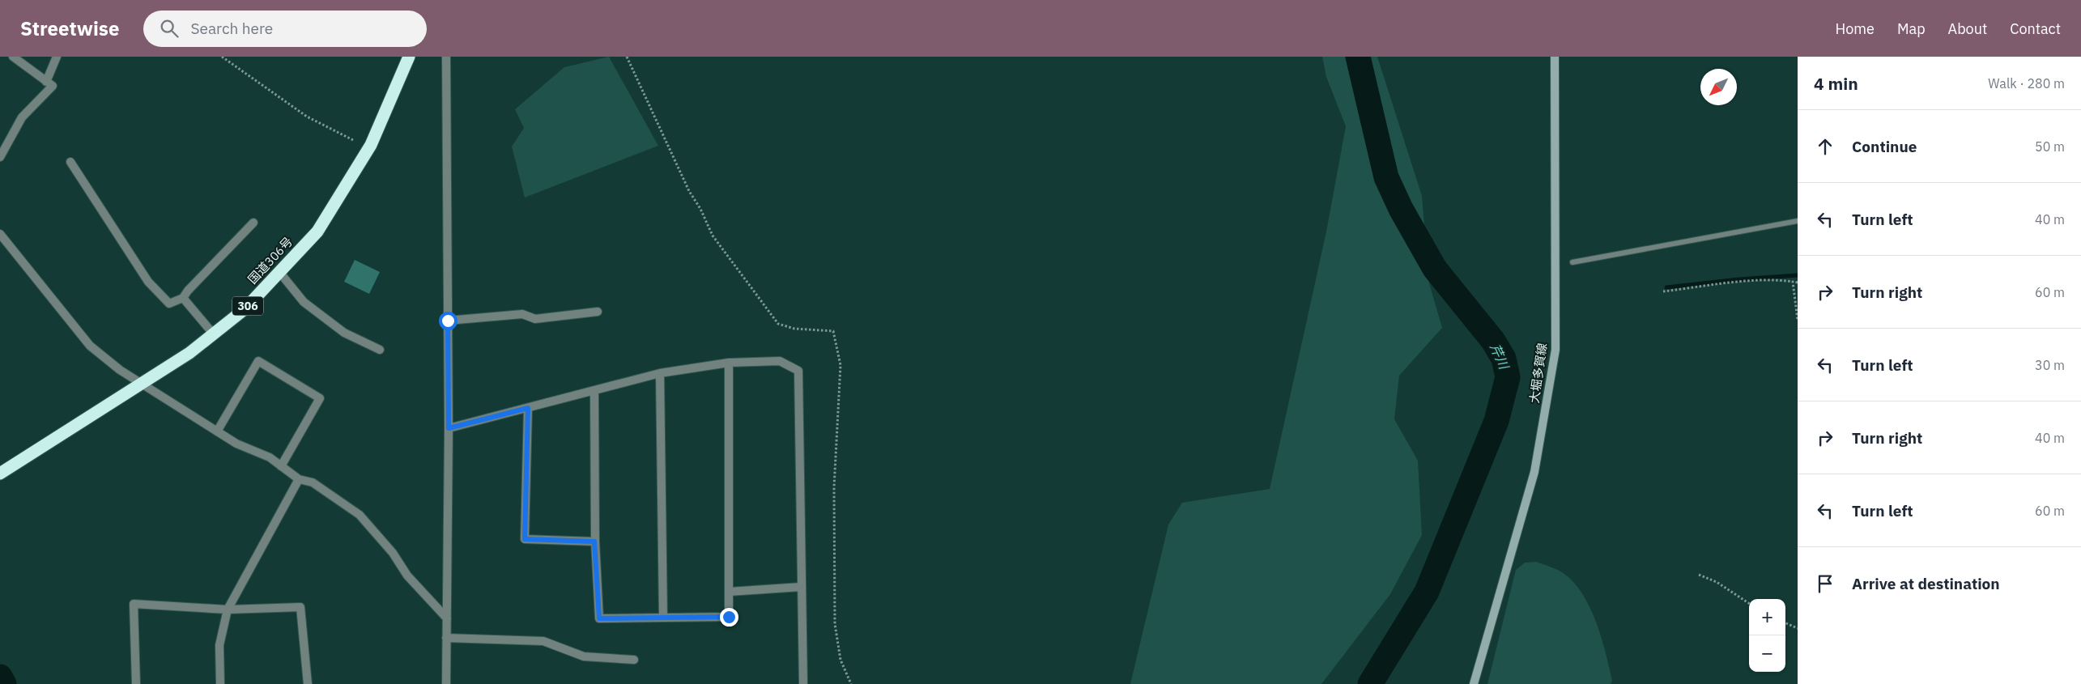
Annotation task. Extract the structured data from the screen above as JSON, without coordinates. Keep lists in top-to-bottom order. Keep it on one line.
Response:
{"streets":{"highway":["国道306号","306"],"main road":["大堀多賀線"]},"water":["芹川"],"north":"bottom left","page":{"header":"Streetwise","search":"Search here","nav":["Home","Map","About","Contact"],"heading":["4 min","Walk · 280 m"],"list":[["Continue","50 m"],["Turn left","40 m"],["Turn right","60 m"],["Turn left","30 m"],["Turn right","40 m"],["Turn left","60 m"],"Arrive at destination"],"map_buttons":["+","−"]}}
